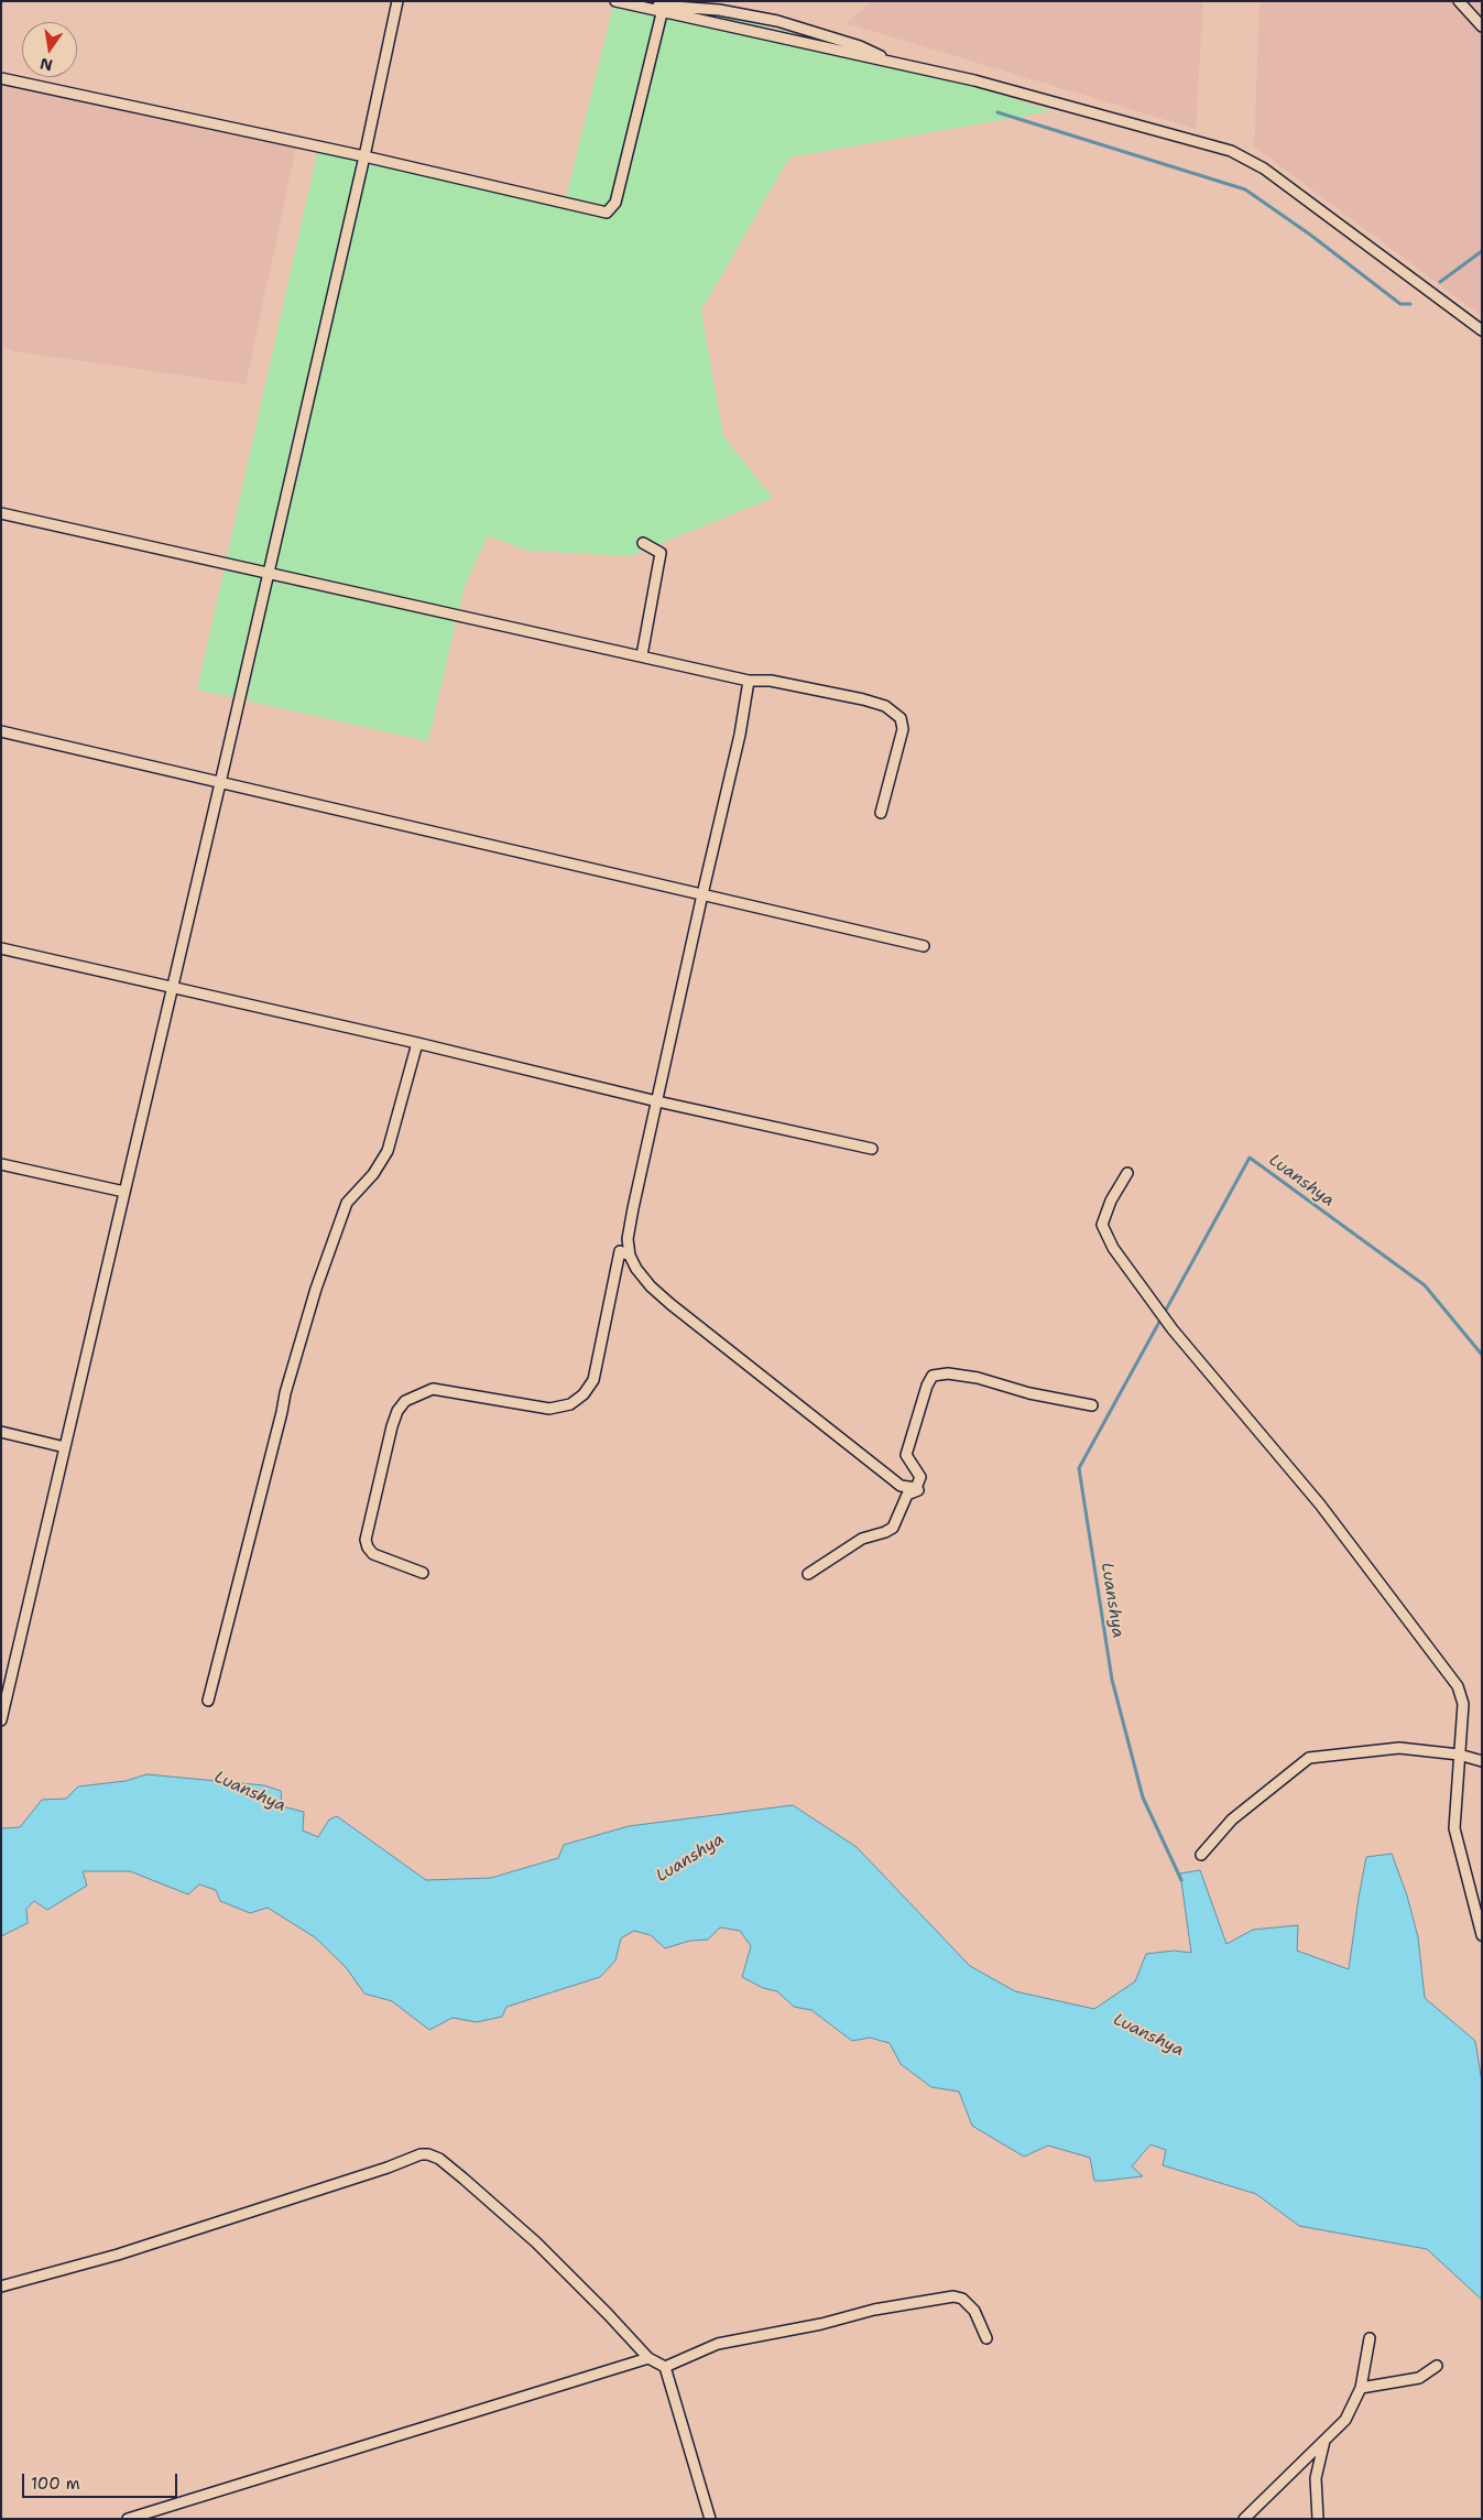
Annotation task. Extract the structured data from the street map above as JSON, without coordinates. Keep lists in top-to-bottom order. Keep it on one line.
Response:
{"water":["Luanshya"],"scale_bar":"100 m","north":"bottom"}
